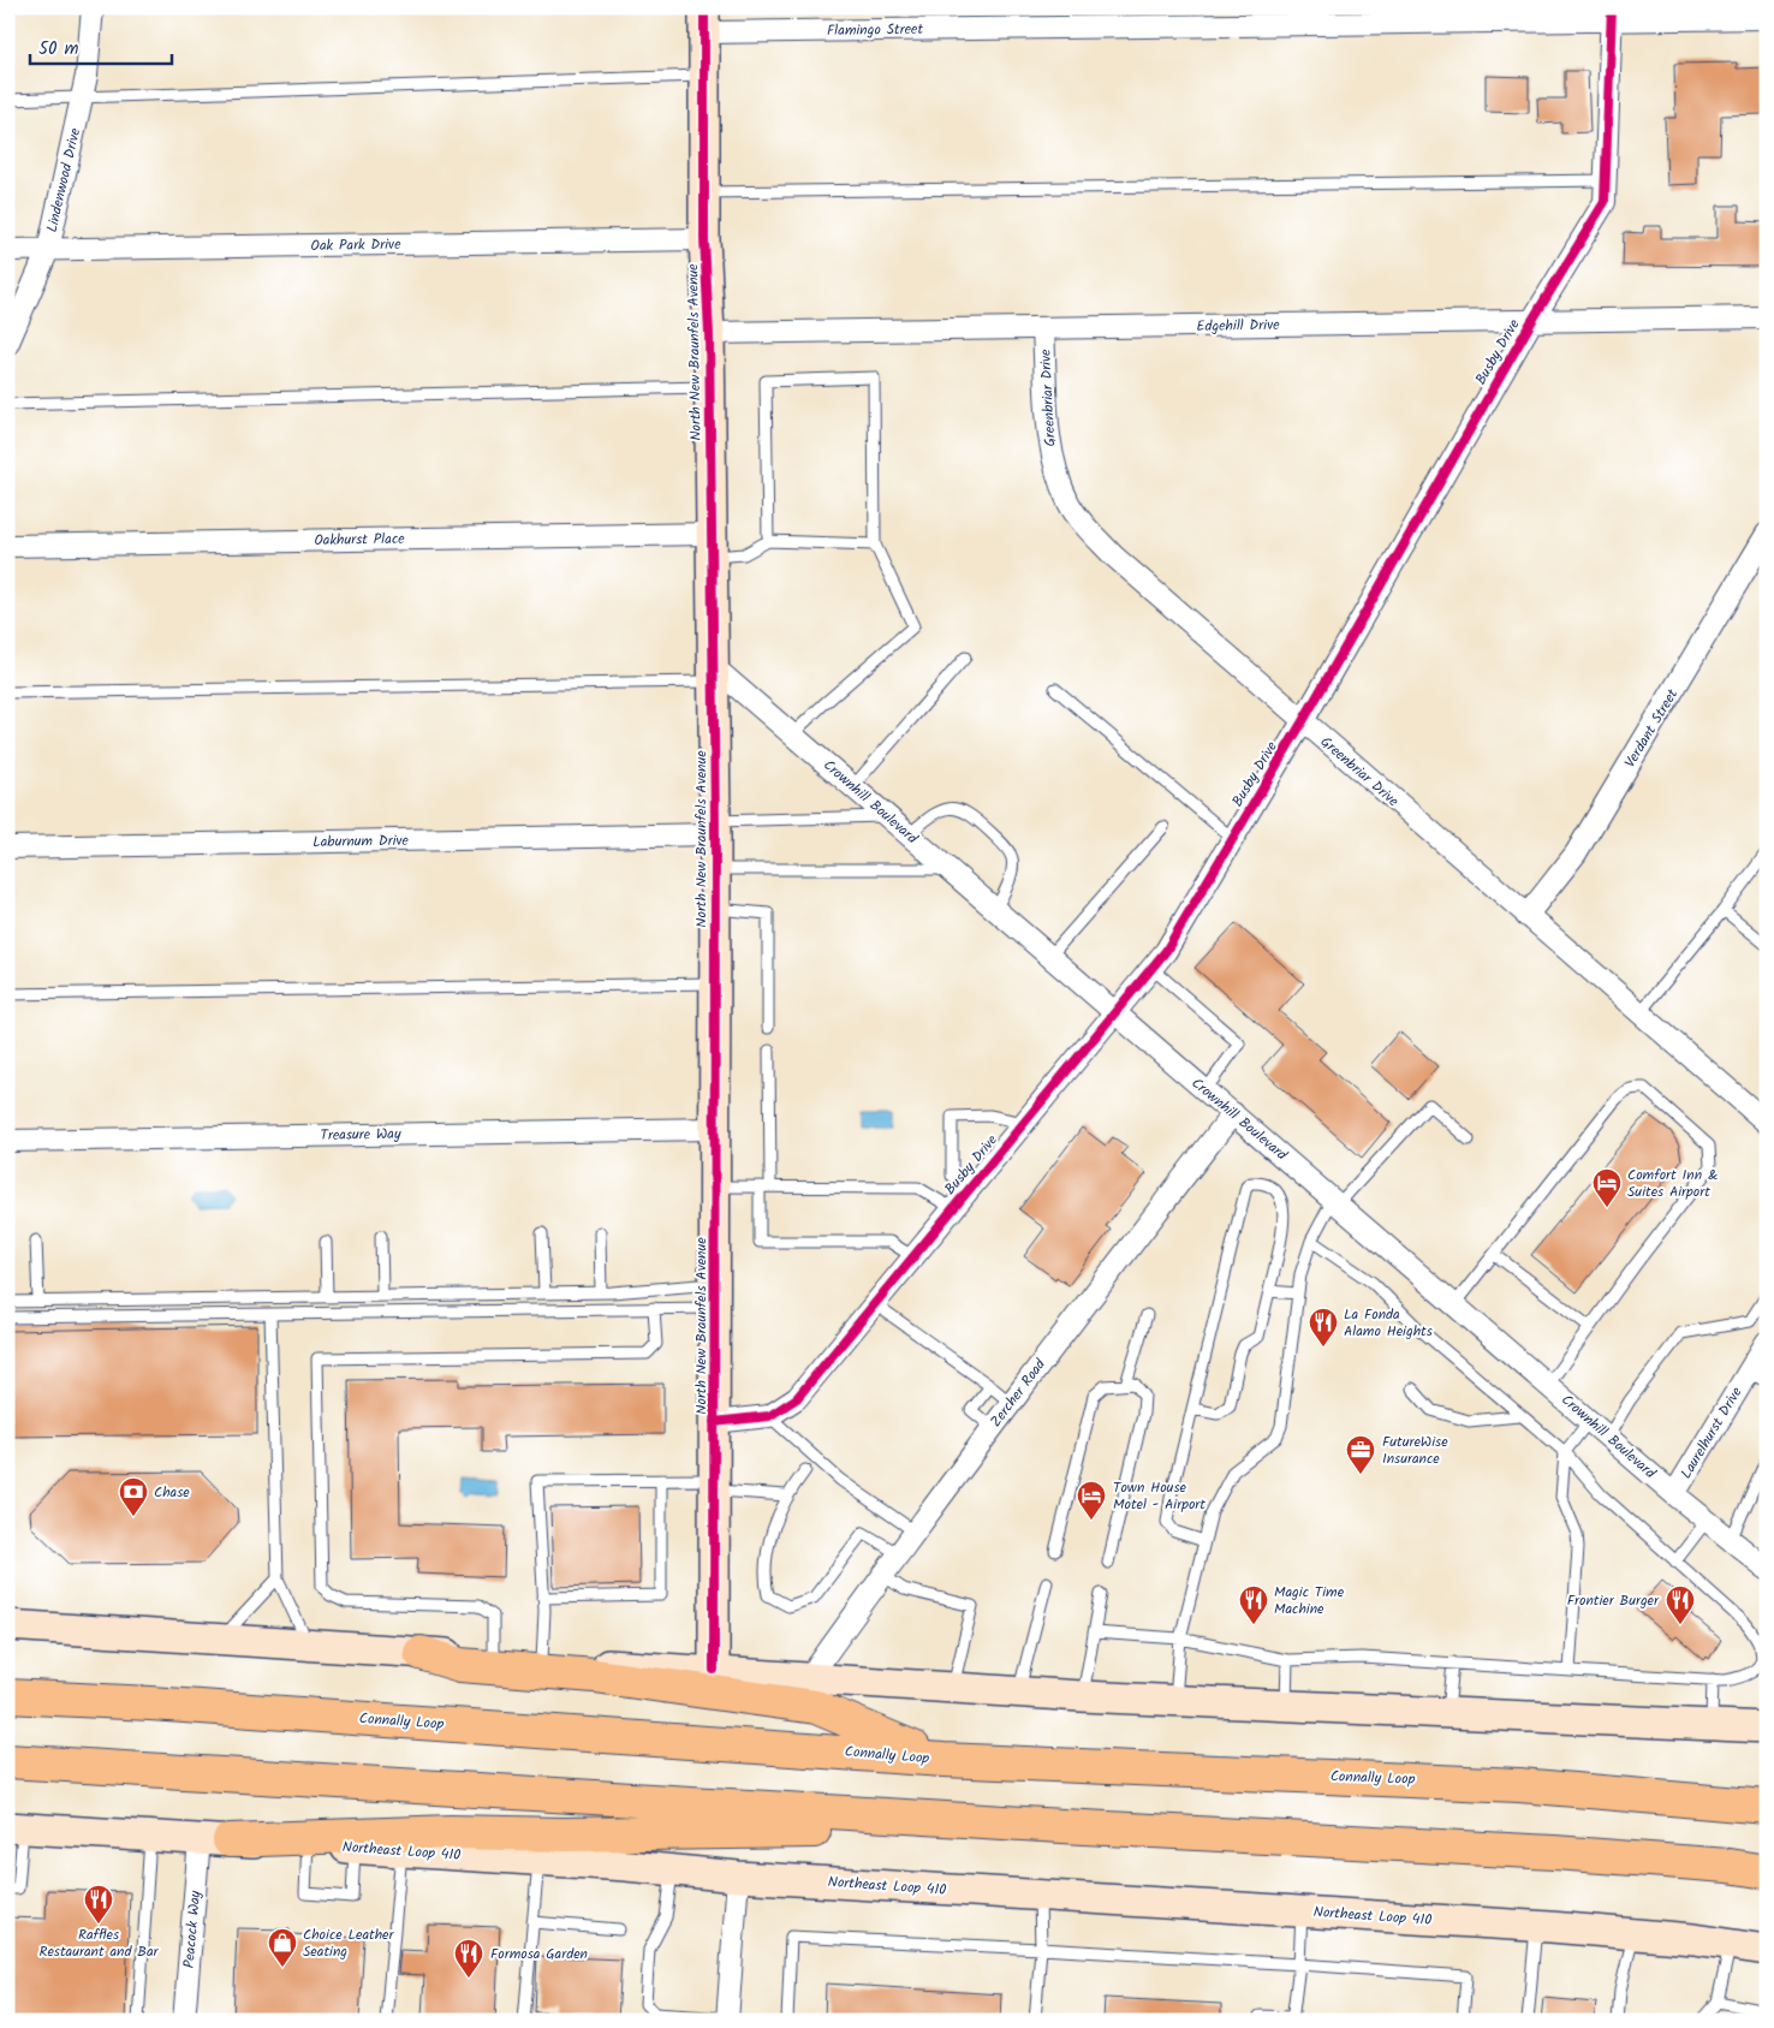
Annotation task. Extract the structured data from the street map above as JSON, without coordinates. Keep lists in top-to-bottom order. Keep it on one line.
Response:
{"streets":{"highway":["Connally Loop"],"main road":["North New Braunfels Avenue","Northeast Loop 410"],"street":["Flamingo Street","Lindenwood Drive","Oak Park Drive","Edgehill Drive","Busby Drive","Greenbriar Drive","Oakhurst Place","Verdant Street","Crownhill Boulevard","Laburnum Drive","Treasure Way","Zercher Road","Laurelhurst Drive","Peacock Way"]},"crossings":[["Flamingo Street","North New Braunfels Avenue"],["Flamingo Street","Busby Drive"],["Lindenwood Drive","Oak Park Drive"],["Oak Park Drive","North New Braunfels Avenue"],["Edgehill Drive","North New Braunfels Avenue"],["Edgehill Drive","Busby Drive"],["Edgehill Drive","Greenbriar Drive"],["North New Braunfels Avenue","Busby Drive"],["North New Braunfels Avenue","Oakhurst Place"],["North New Braunfels Avenue","Crownhill Boulevard"],["North New Braunfels Avenue","Laburnum Drive"],["North New Braunfels Avenue","Treasure Way"],["Busby Drive","Greenbriar Drive"],["Busby Drive","Crownhill Boulevard"],["Greenbriar Drive","Verdant Street"],["Crownhill Boulevard","Zercher Road"],["Crownhill Boulevard","Laurelhurst Drive"]],"places":{"hotel":["Comfort Inn & Suites Airport","Town House Motel - Airport"],"restaurant":["La Fonda Alamo Heights","Magic Time Machine","Frontier Burger","Raffles Restaurant and Bar","Formosa Garden"],"office":["FutureWise Insurance"],"bank":["Chase"],"shop":["Choice Leather Seating"]},"scale_bar":"50 m"}
